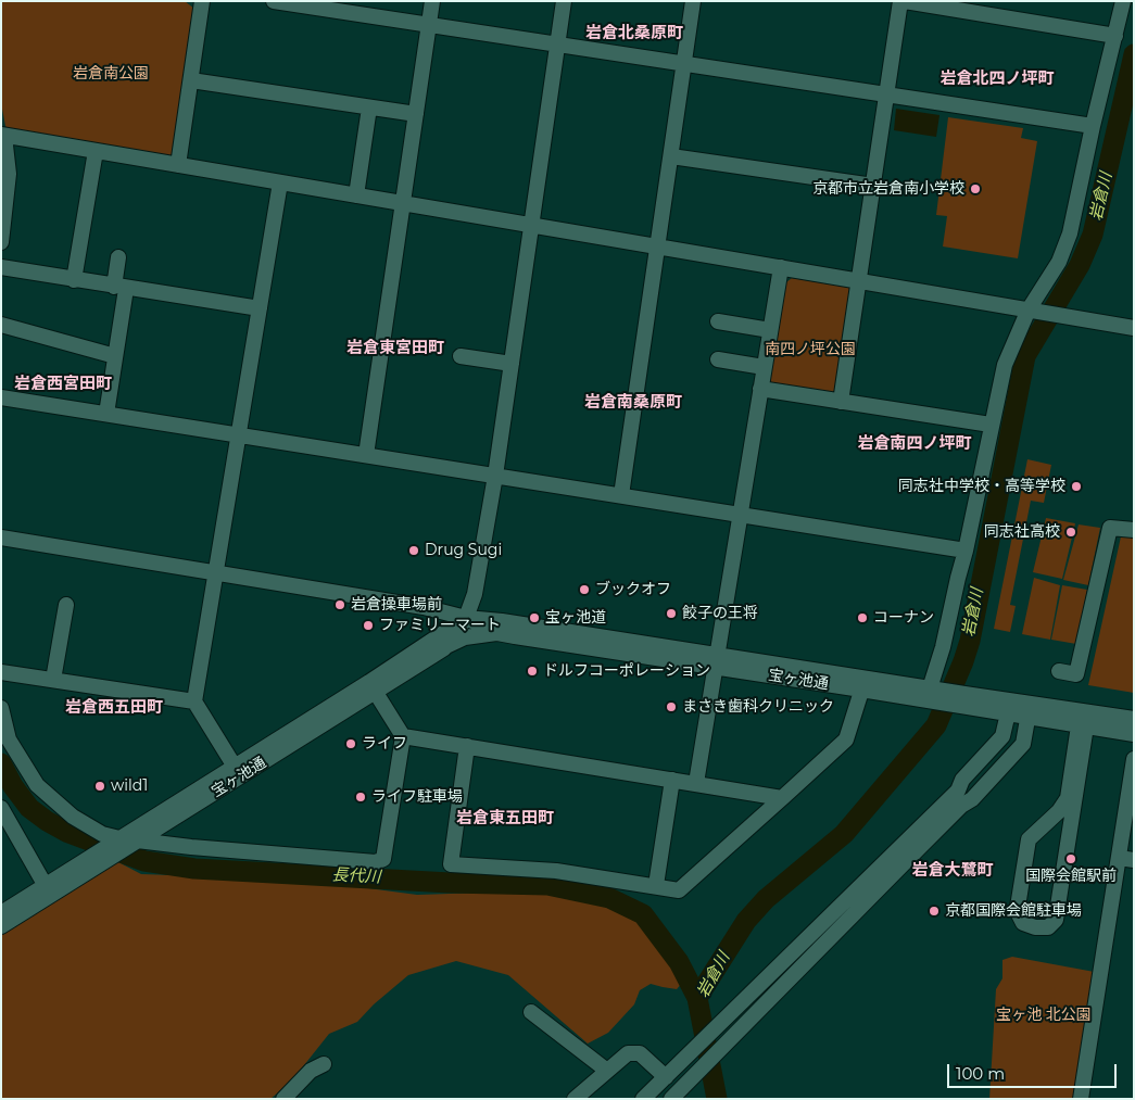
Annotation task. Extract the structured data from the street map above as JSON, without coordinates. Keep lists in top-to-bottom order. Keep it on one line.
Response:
{"streets":{"street":["宝ヶ池通"]},"districts":["岩倉北桑原町","岩倉北四ノ坪町","岩倉東宮田町","岩倉西宮田町","岩倉南桑原町","岩倉南四ノ坪町","岩倉西五田町","岩倉東五田町","岩倉大鷺町"],"water":["岩倉川","長代川"],"parks":["岩倉南公園","南四ノ坪公園","宝ヶ池 北公園"],"places":["京都市立岩倉南小学校","同志社中学校・高等学校","同志社高校","Drug Sugi","ブックオフ","岩倉操車場前","餃子の王将","宝ヶ池道","コーナン","ファミリーマート","ドルフコーポレーション","まさき歯科クリニック","ライフ","wild1","ライフ駐車場","国際会館駅前","京都国際会館駐車場"],"scale_bar":"100 m"}
